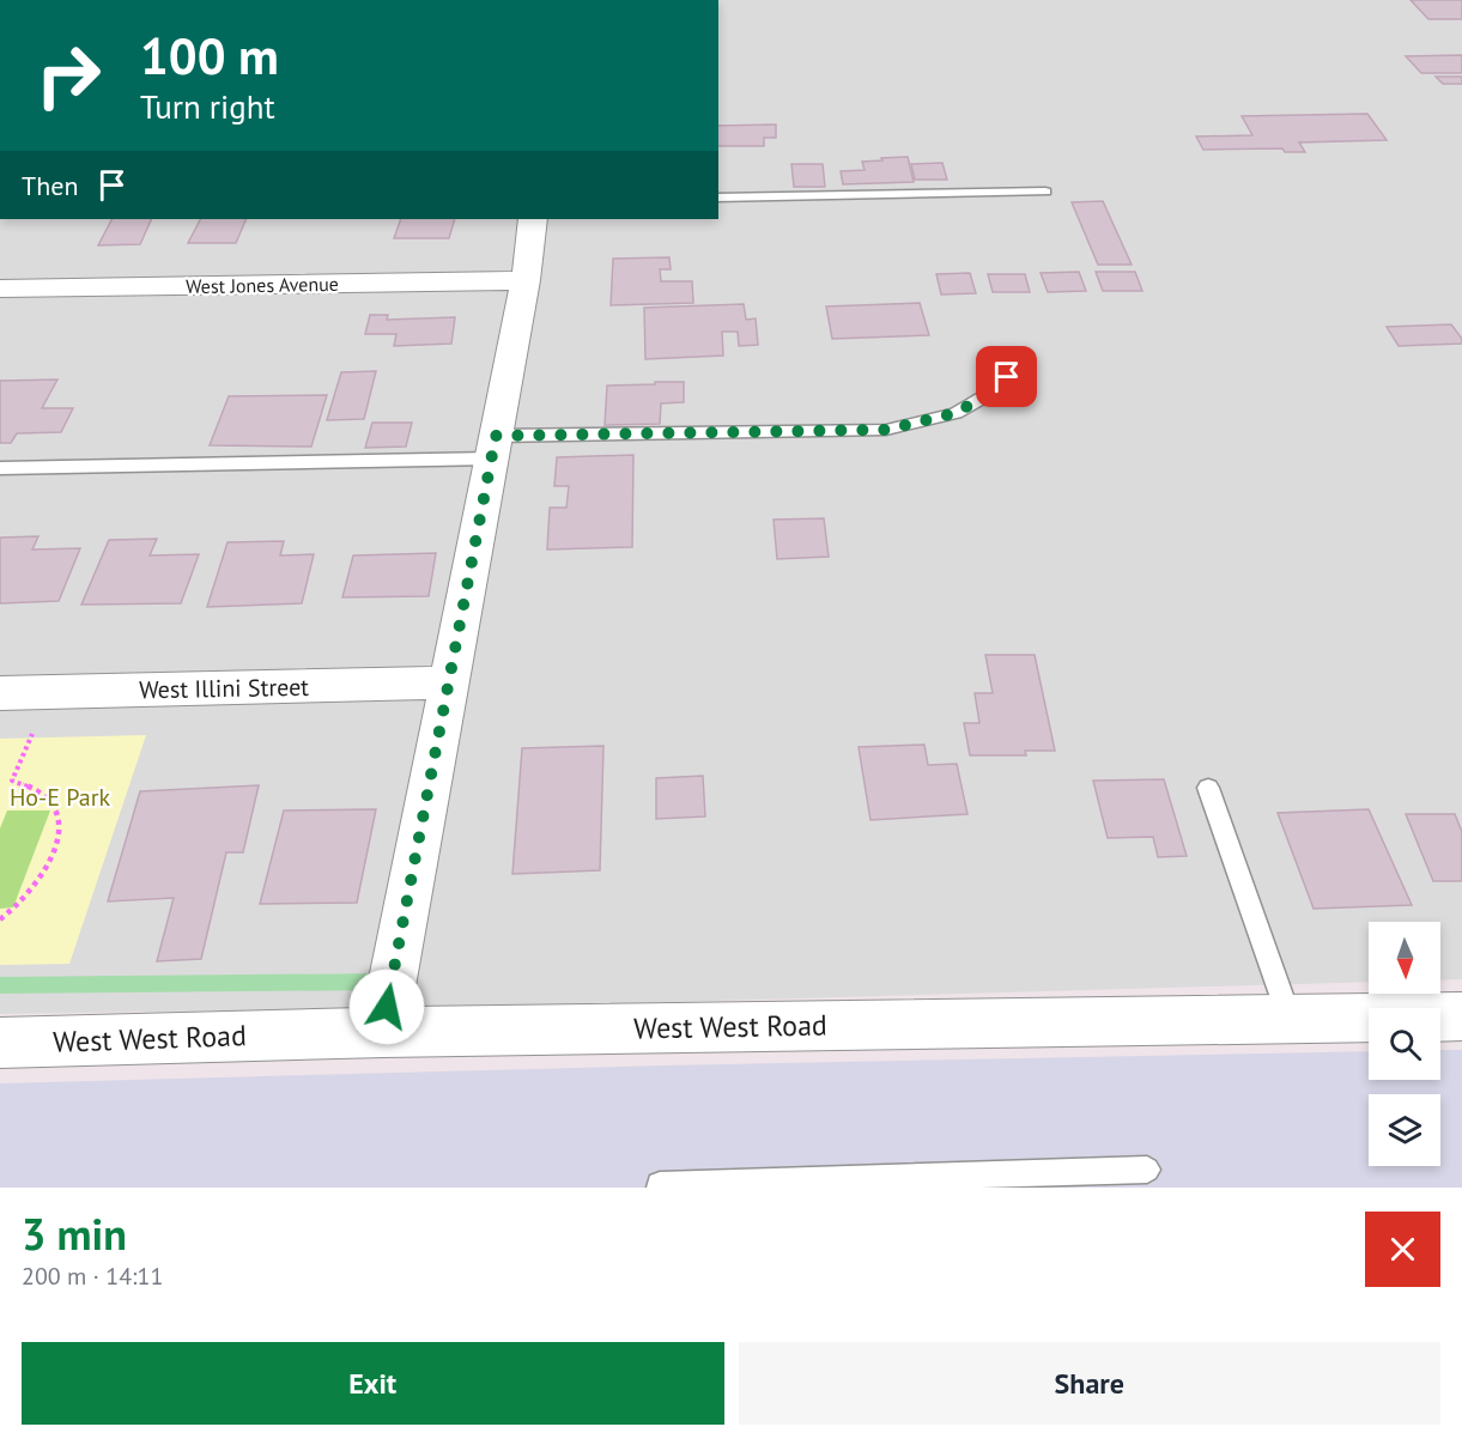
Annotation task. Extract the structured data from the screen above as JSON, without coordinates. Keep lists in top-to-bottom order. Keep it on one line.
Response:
{"streets":{"street":["West Jones Avenue","West Illini Street","West West Road"]},"parks":["Ho-E Park"],"north":"bottom","page":{"turn":["100 m","Turn right"],"then":"Then","heading":["3 min","200 m · 14:11"],"buttons":["Exit","Share"]}}
